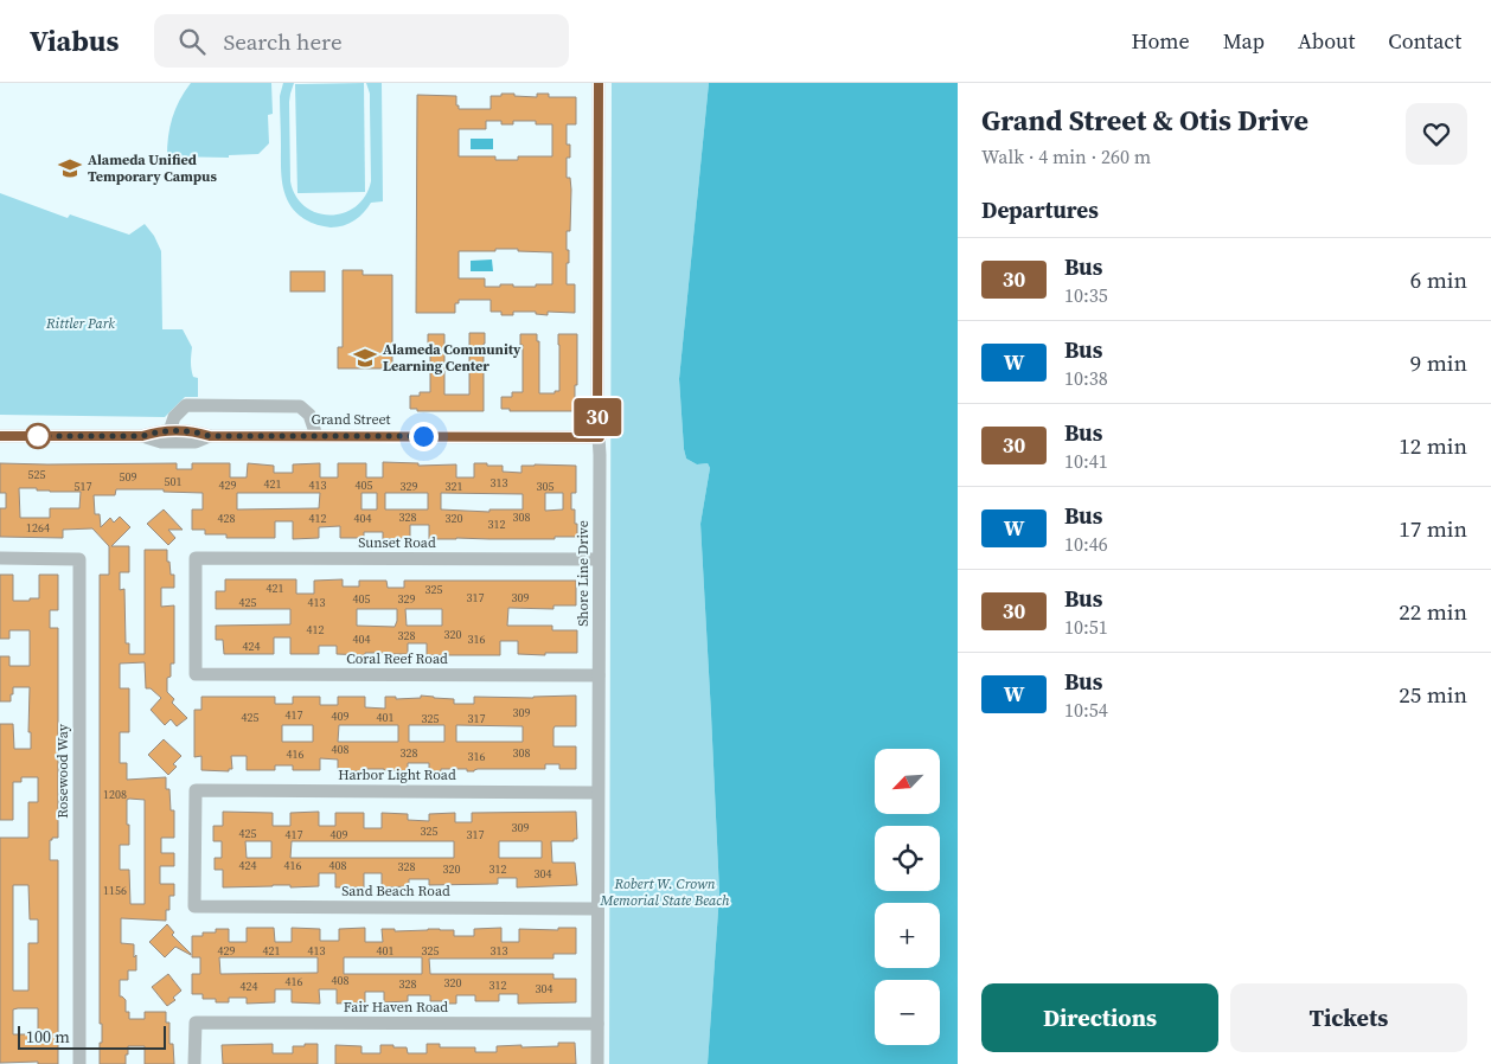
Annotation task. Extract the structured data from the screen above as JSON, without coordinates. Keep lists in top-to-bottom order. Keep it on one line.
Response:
{"streets":{"street":["Grand Street","Sunset Road","Shore Line Drive","Coral Reef Road","Rosewood Way","Harbor Light Road","Sand Beach Road","Fair Haven Road"]},"crossings":[["Grand Street","Shore Line Drive"],["Sunset Road","Shore Line Drive"],["Sunset Road","Coral Reef Road"],["Shore Line Drive","Coral Reef Road"],["Shore Line Drive","Harbor Light Road"],["Shore Line Drive","Sand Beach Road"],["Shore Line Drive","Fair Haven Road"],["Harbor Light Road","Sand Beach Road"]],"parks":["Rittler Park","Robert W. Crown Memorial State Beach"],"places":{"school or university":["Alameda Unified Temporary Campus","Alameda Community Learning Center"]},"lines":["bus line 30"],"house_numbers":["525","509","501","313","421","429","413","405","517","329","321","305","328","308","428","412","404","320","312","1264","421","325","317","309","405","329","425","413","412","320","328","404","316","424","309","417","409","425","401","325","317","408","328","308","416","316","1208","309","325","425","417","409","317","424","416","408","328","320","312","304","1156","429","421","413","401","325","313","408","416","320","328","312","424","304"],"scale_bar":"100 m","north":"bottom left","page":{"header":"Viabus","search":"Search here","nav":["Home","Map","About","Contact"],"on_map":"30","heading":[["Grand Street & Otis Drive","Walk · 4 min · 260 m"],"Departures"],"list":[{"mark":"30","name":"Bus","note":"10:35","value":"6 min"},{"mark":"W","name":"Bus","note":"10:38","value":"9 min"},{"mark":"30","name":"Bus","note":"10:41","value":"12 min"},{"mark":"W","name":"Bus","note":"10:46","value":"17 min"},{"mark":"30","name":"Bus","note":"10:51","value":"22 min"},{"mark":"W","name":"Bus","note":"10:54","value":"25 min"}],"map_buttons":["+","−"],"buttons":["Directions","Tickets"],"scale":"100 m"}}
